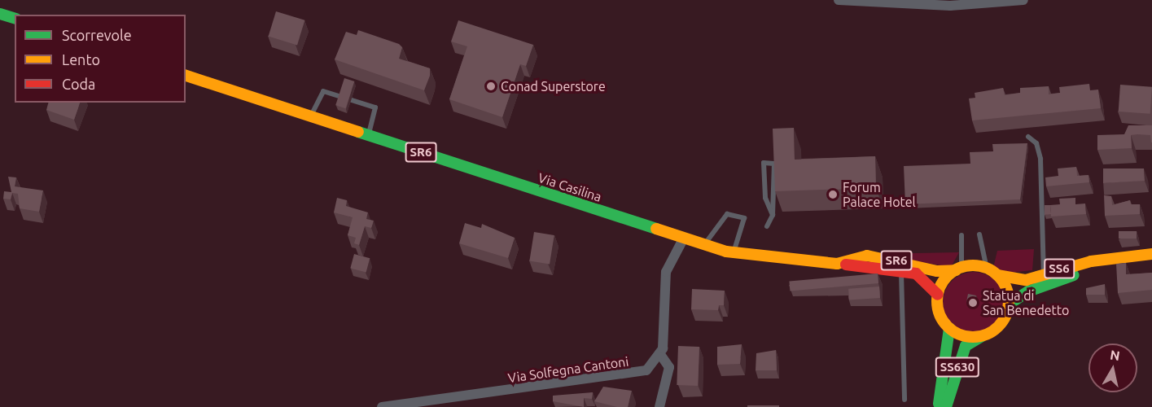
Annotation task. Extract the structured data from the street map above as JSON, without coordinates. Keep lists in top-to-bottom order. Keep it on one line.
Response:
{"streets":{"main road":["SR6","Via Casilina","SS6","SS630"],"street":["Via Solfegna Cantoni"]},"crossings":[["Via Casilina","SS6"],["Via Casilina","SS630"],["SS6","SS630"]],"places":["Conad Superstore","Forum Palace Hotel","Statua di San Benedetto"],"legend":["Scorrevole","Lento","Coda"],"north":"top"}
